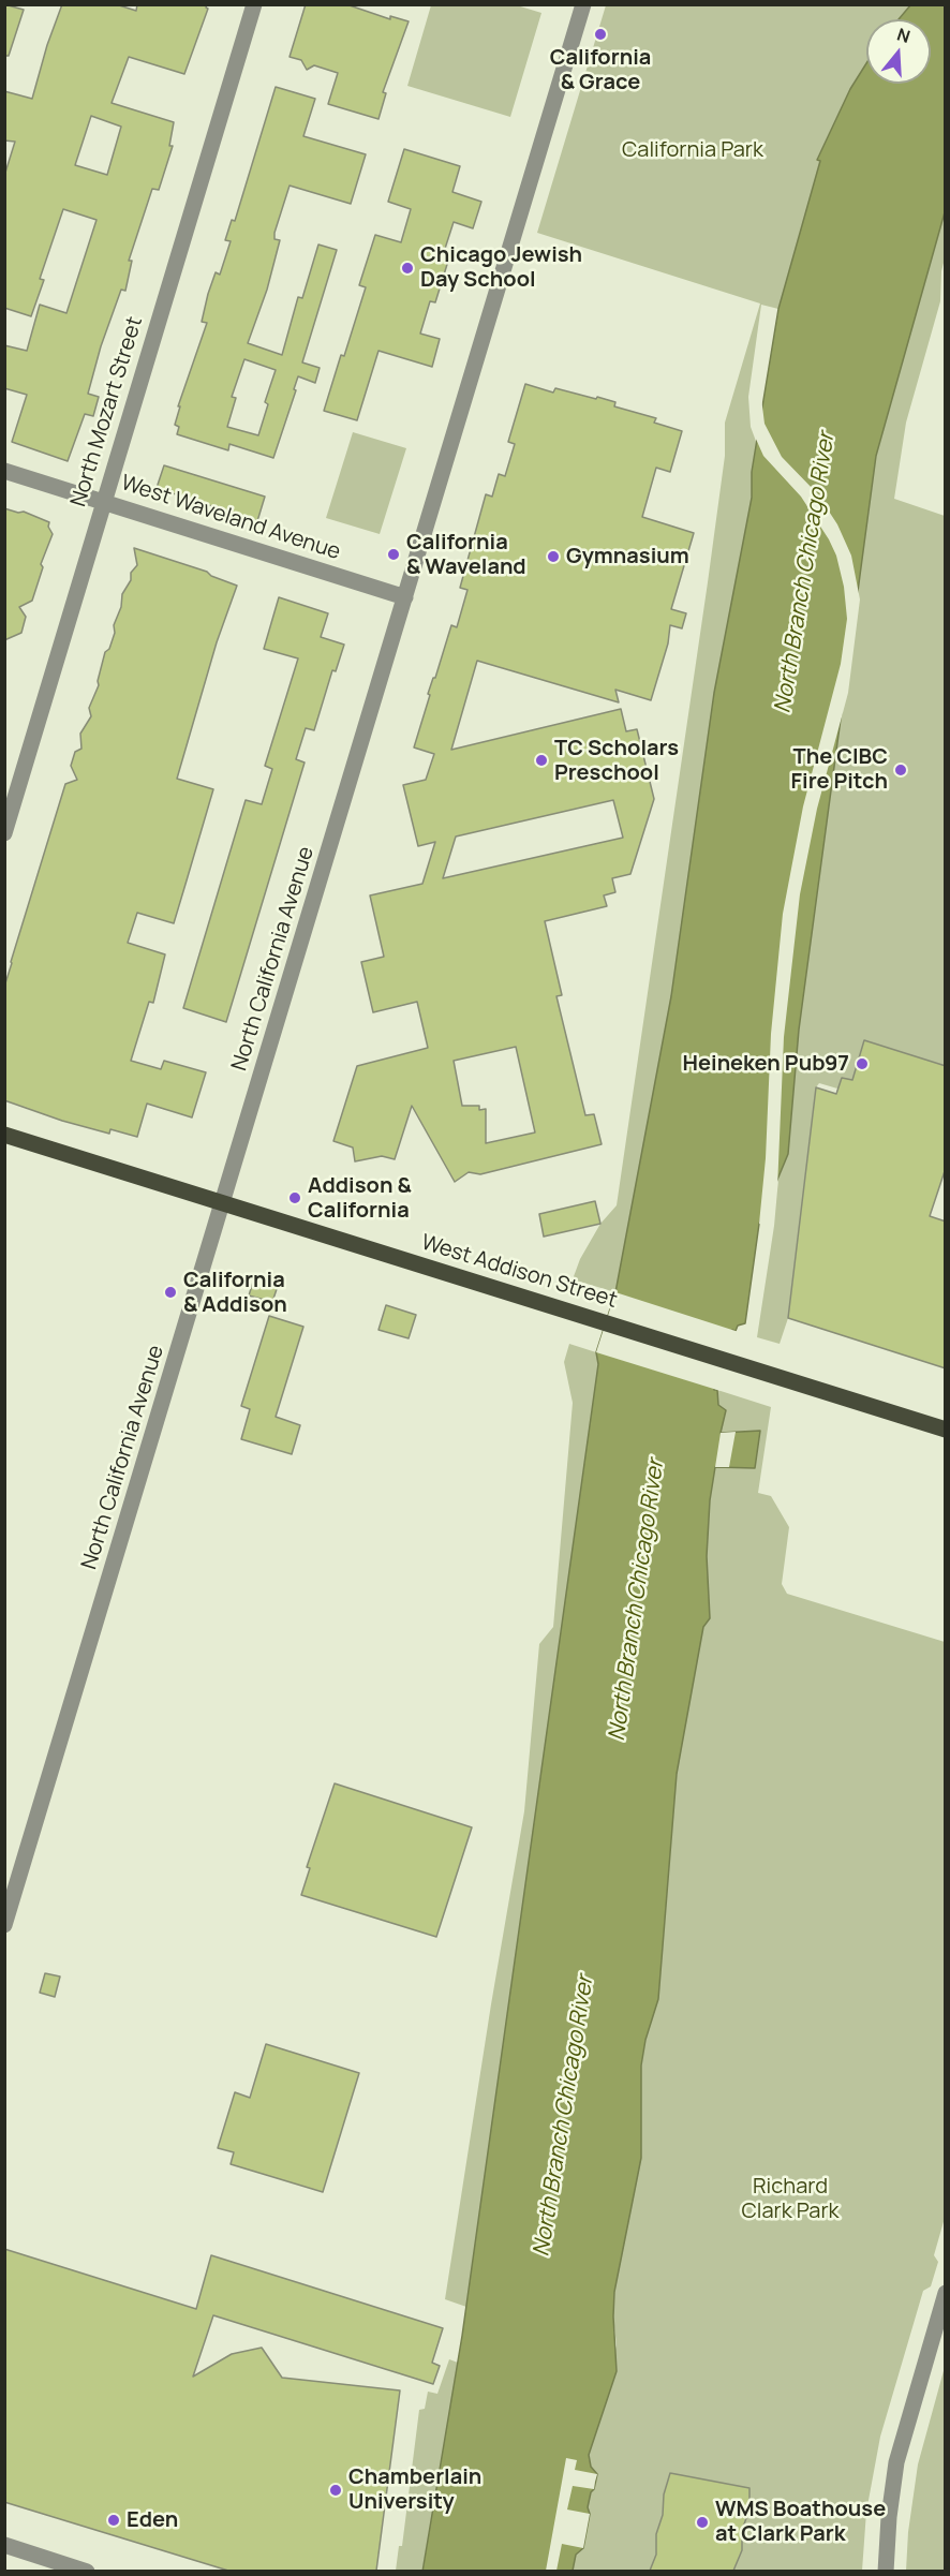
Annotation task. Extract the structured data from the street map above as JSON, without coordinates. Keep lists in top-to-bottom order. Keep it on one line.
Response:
{"streets":{"main road":["West Addison Street"],"street":["North Mozart Street","West Waveland Avenue","North California Avenue"]},"crossings":[["North Mozart Street","West Waveland Avenue"],["West Waveland Avenue","North California Avenue"],["North California Avenue","West Addison Street"]],"water":["North Branch Chicago River"],"parks":["California Park","Richard Clark Park"],"places":["California & Grace","Chicago Jewish Day School","California & Waveland","Gymnasium","TC Scholars Preschool","The CIBC Fire Pitch","Heineken Pub97","Addison & California","California & Addison","Chamberlain University","Eden","WMS Boathouse at Clark Park"],"north":"top"}
